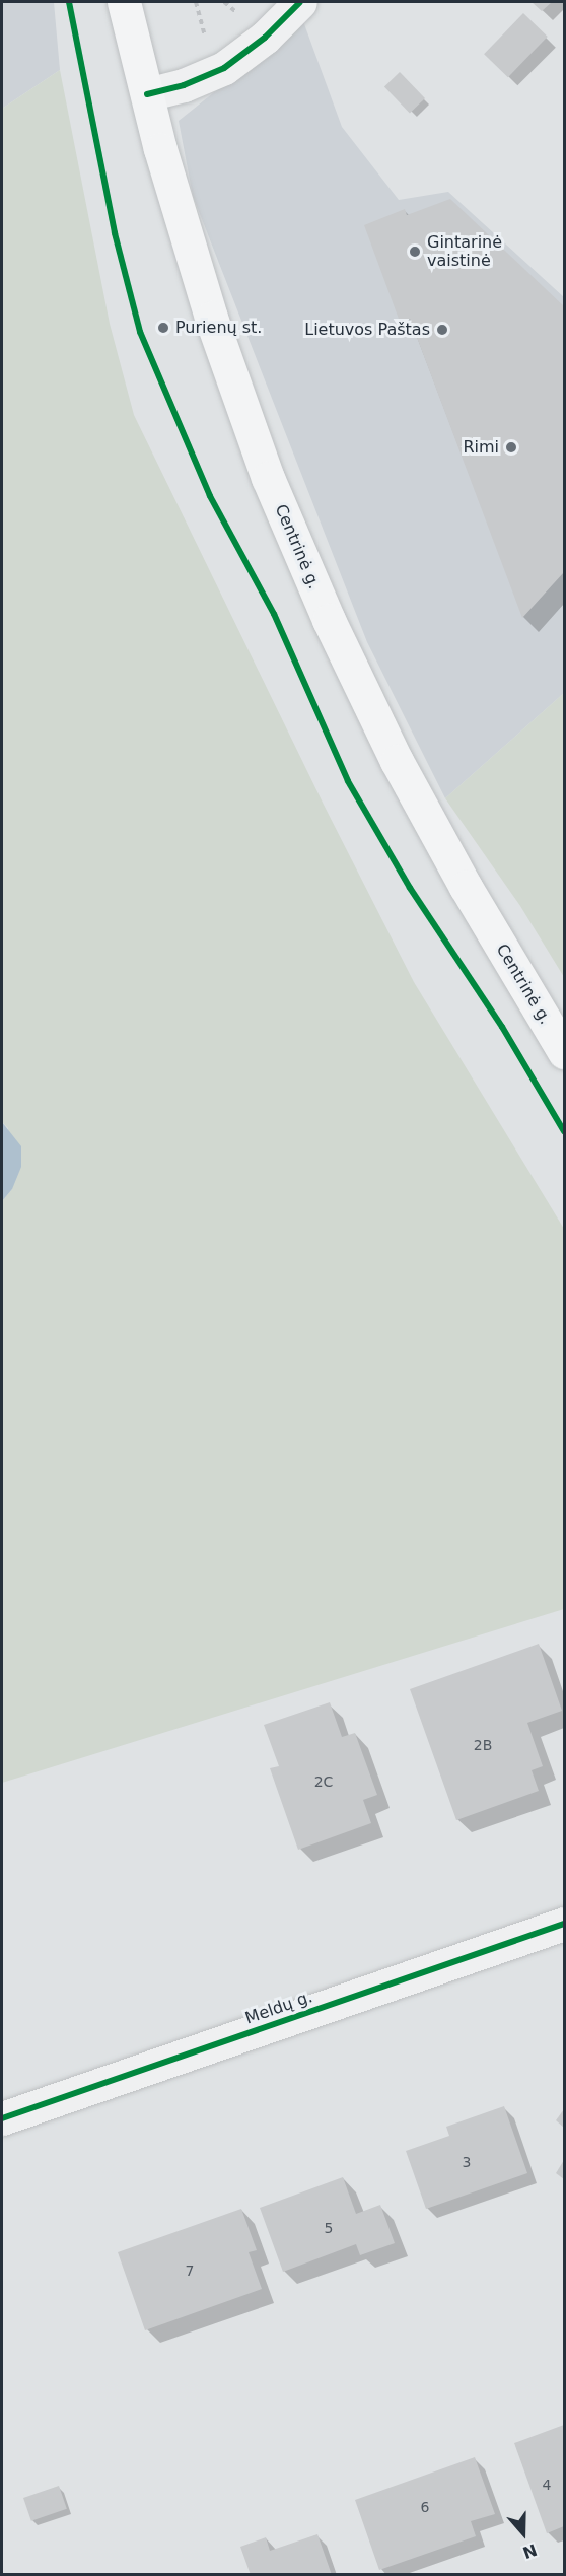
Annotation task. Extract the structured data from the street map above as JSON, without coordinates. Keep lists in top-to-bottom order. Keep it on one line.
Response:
{"streets":{"main road":["Centrinė g."],"street":["Meldų g."]},"places":["Gintarinė vaistinė","Purienų st.","Lietuvos Paštas","Rimi"],"house_numbers":["2B","2C","3","5","7","4","6"],"north":"bottom"}
